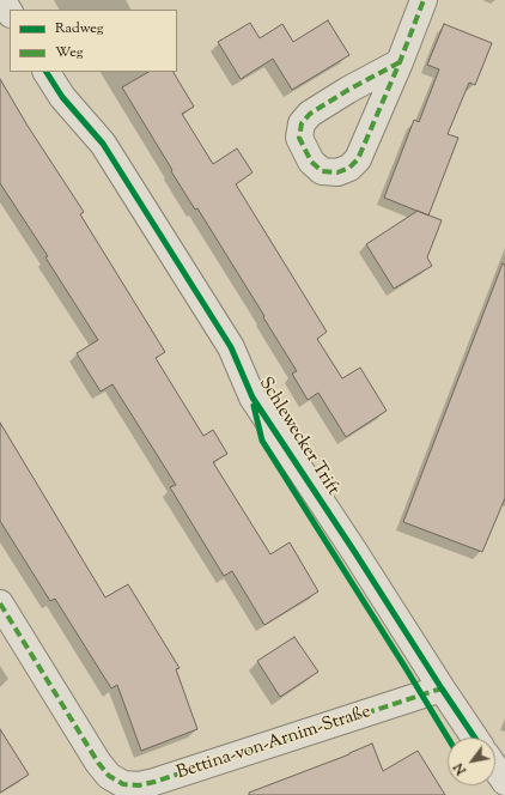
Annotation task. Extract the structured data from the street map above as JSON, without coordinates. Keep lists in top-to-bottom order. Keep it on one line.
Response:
{"streets":{"street":["Schlewecker Trift","Bettina-von-Arnim-Straße"]},"crossings":[["Schlewecker Trift","Bettina-von-Arnim-Straße"]],"legend":["Radweg","Weg"],"north":"bottom left"}
